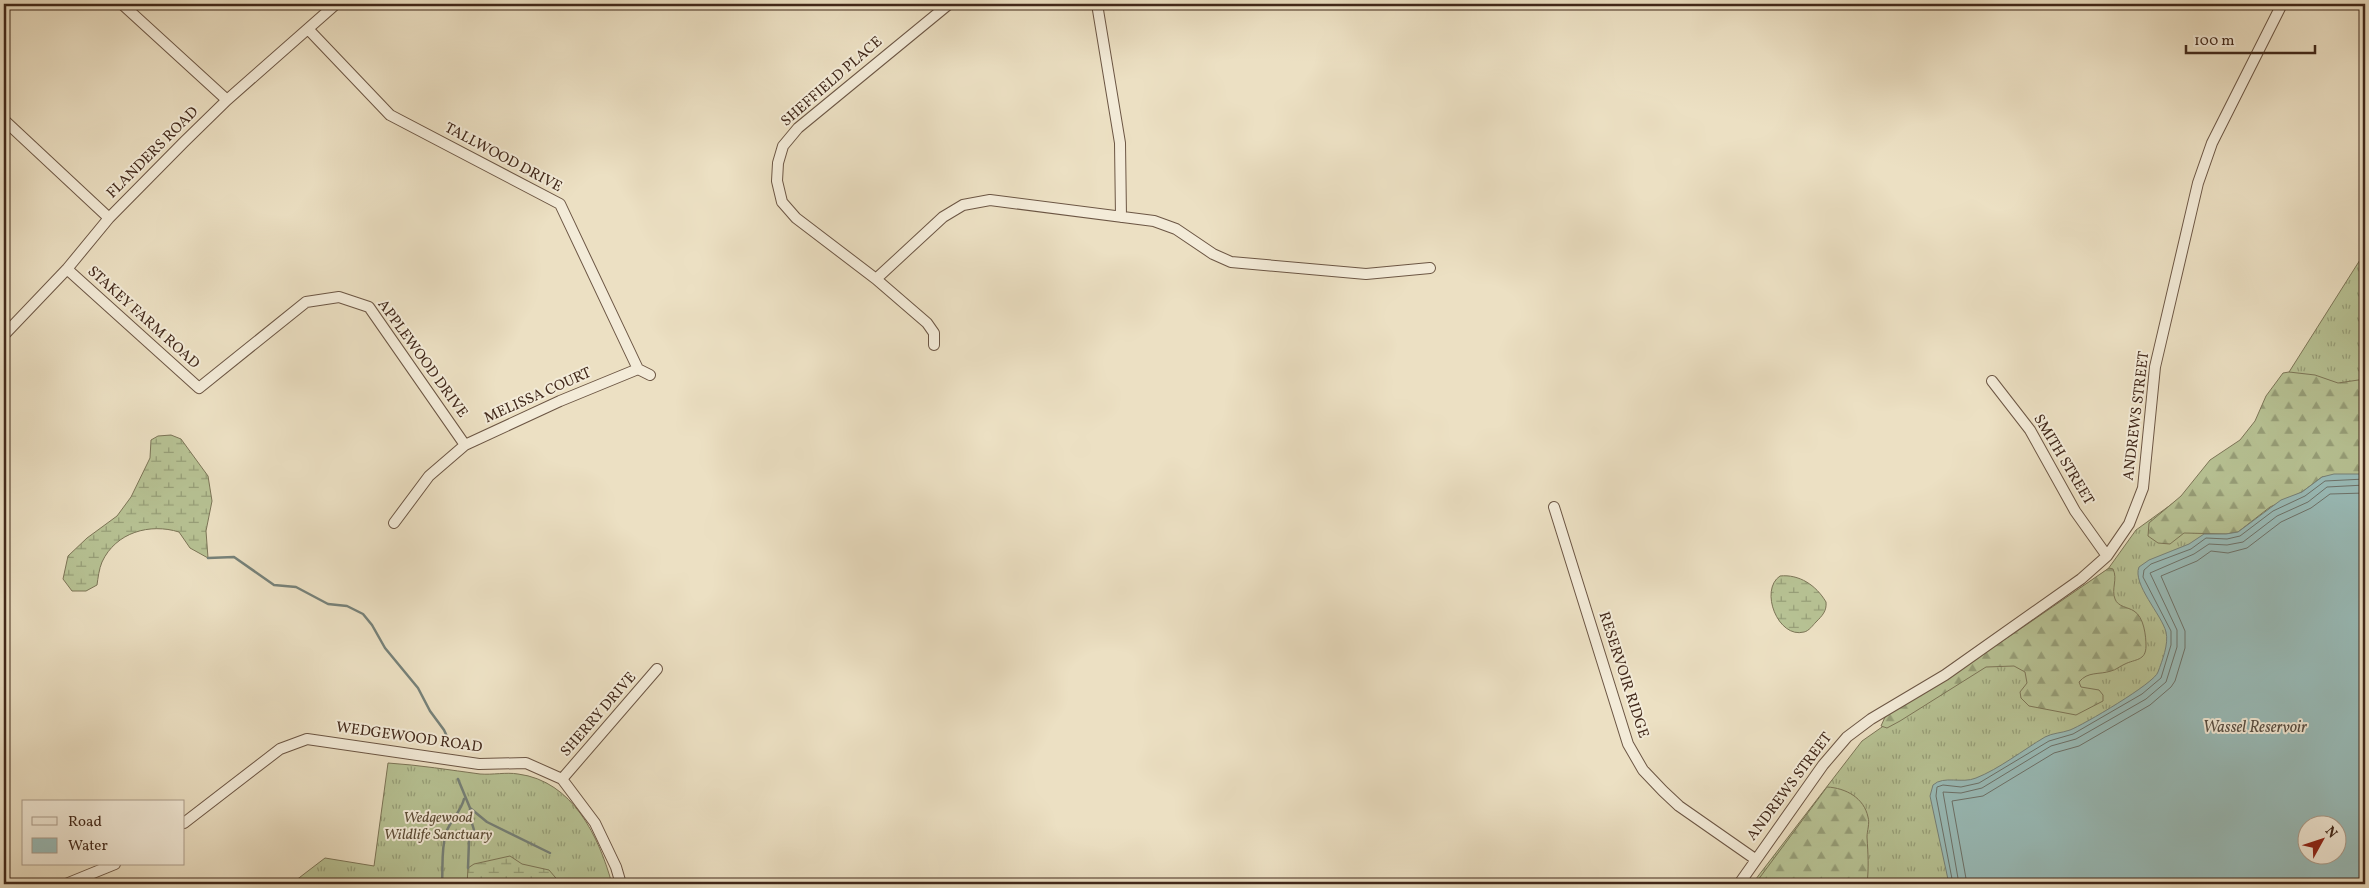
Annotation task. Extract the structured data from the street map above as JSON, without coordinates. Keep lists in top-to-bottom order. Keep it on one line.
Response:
{"streets":{"street":["SHEFFIELD PLACE","FLANDERS ROAD","TALLWOOD DRIVE","STAKEY FARM ROAD","APPLEWOOD DRIVE","MELISSA COURT","ANDREWS STREET","SMITH STREET","RESERVOIR RIDGE","SHERRY DRIVE","WEDGEWOOD ROAD"]},"crossings":[["FLANDERS ROAD","TALLWOOD DRIVE"],["FLANDERS ROAD","STAKEY FARM ROAD"],["TALLWOOD DRIVE","MELISSA COURT"],["STAKEY FARM ROAD","APPLEWOOD DRIVE"],["APPLEWOOD DRIVE","MELISSA COURT"],["ANDREWS STREET","SMITH STREET"],["ANDREWS STREET","RESERVOIR RIDGE"],["SHERRY DRIVE","WEDGEWOOD ROAD"]],"water":["Wassel Reservoir"],"parks":["Wedgewood Wildlife Sanctuary"],"legend":["Road","Water"],"scale_bar":"100 m","north":"top right"}
